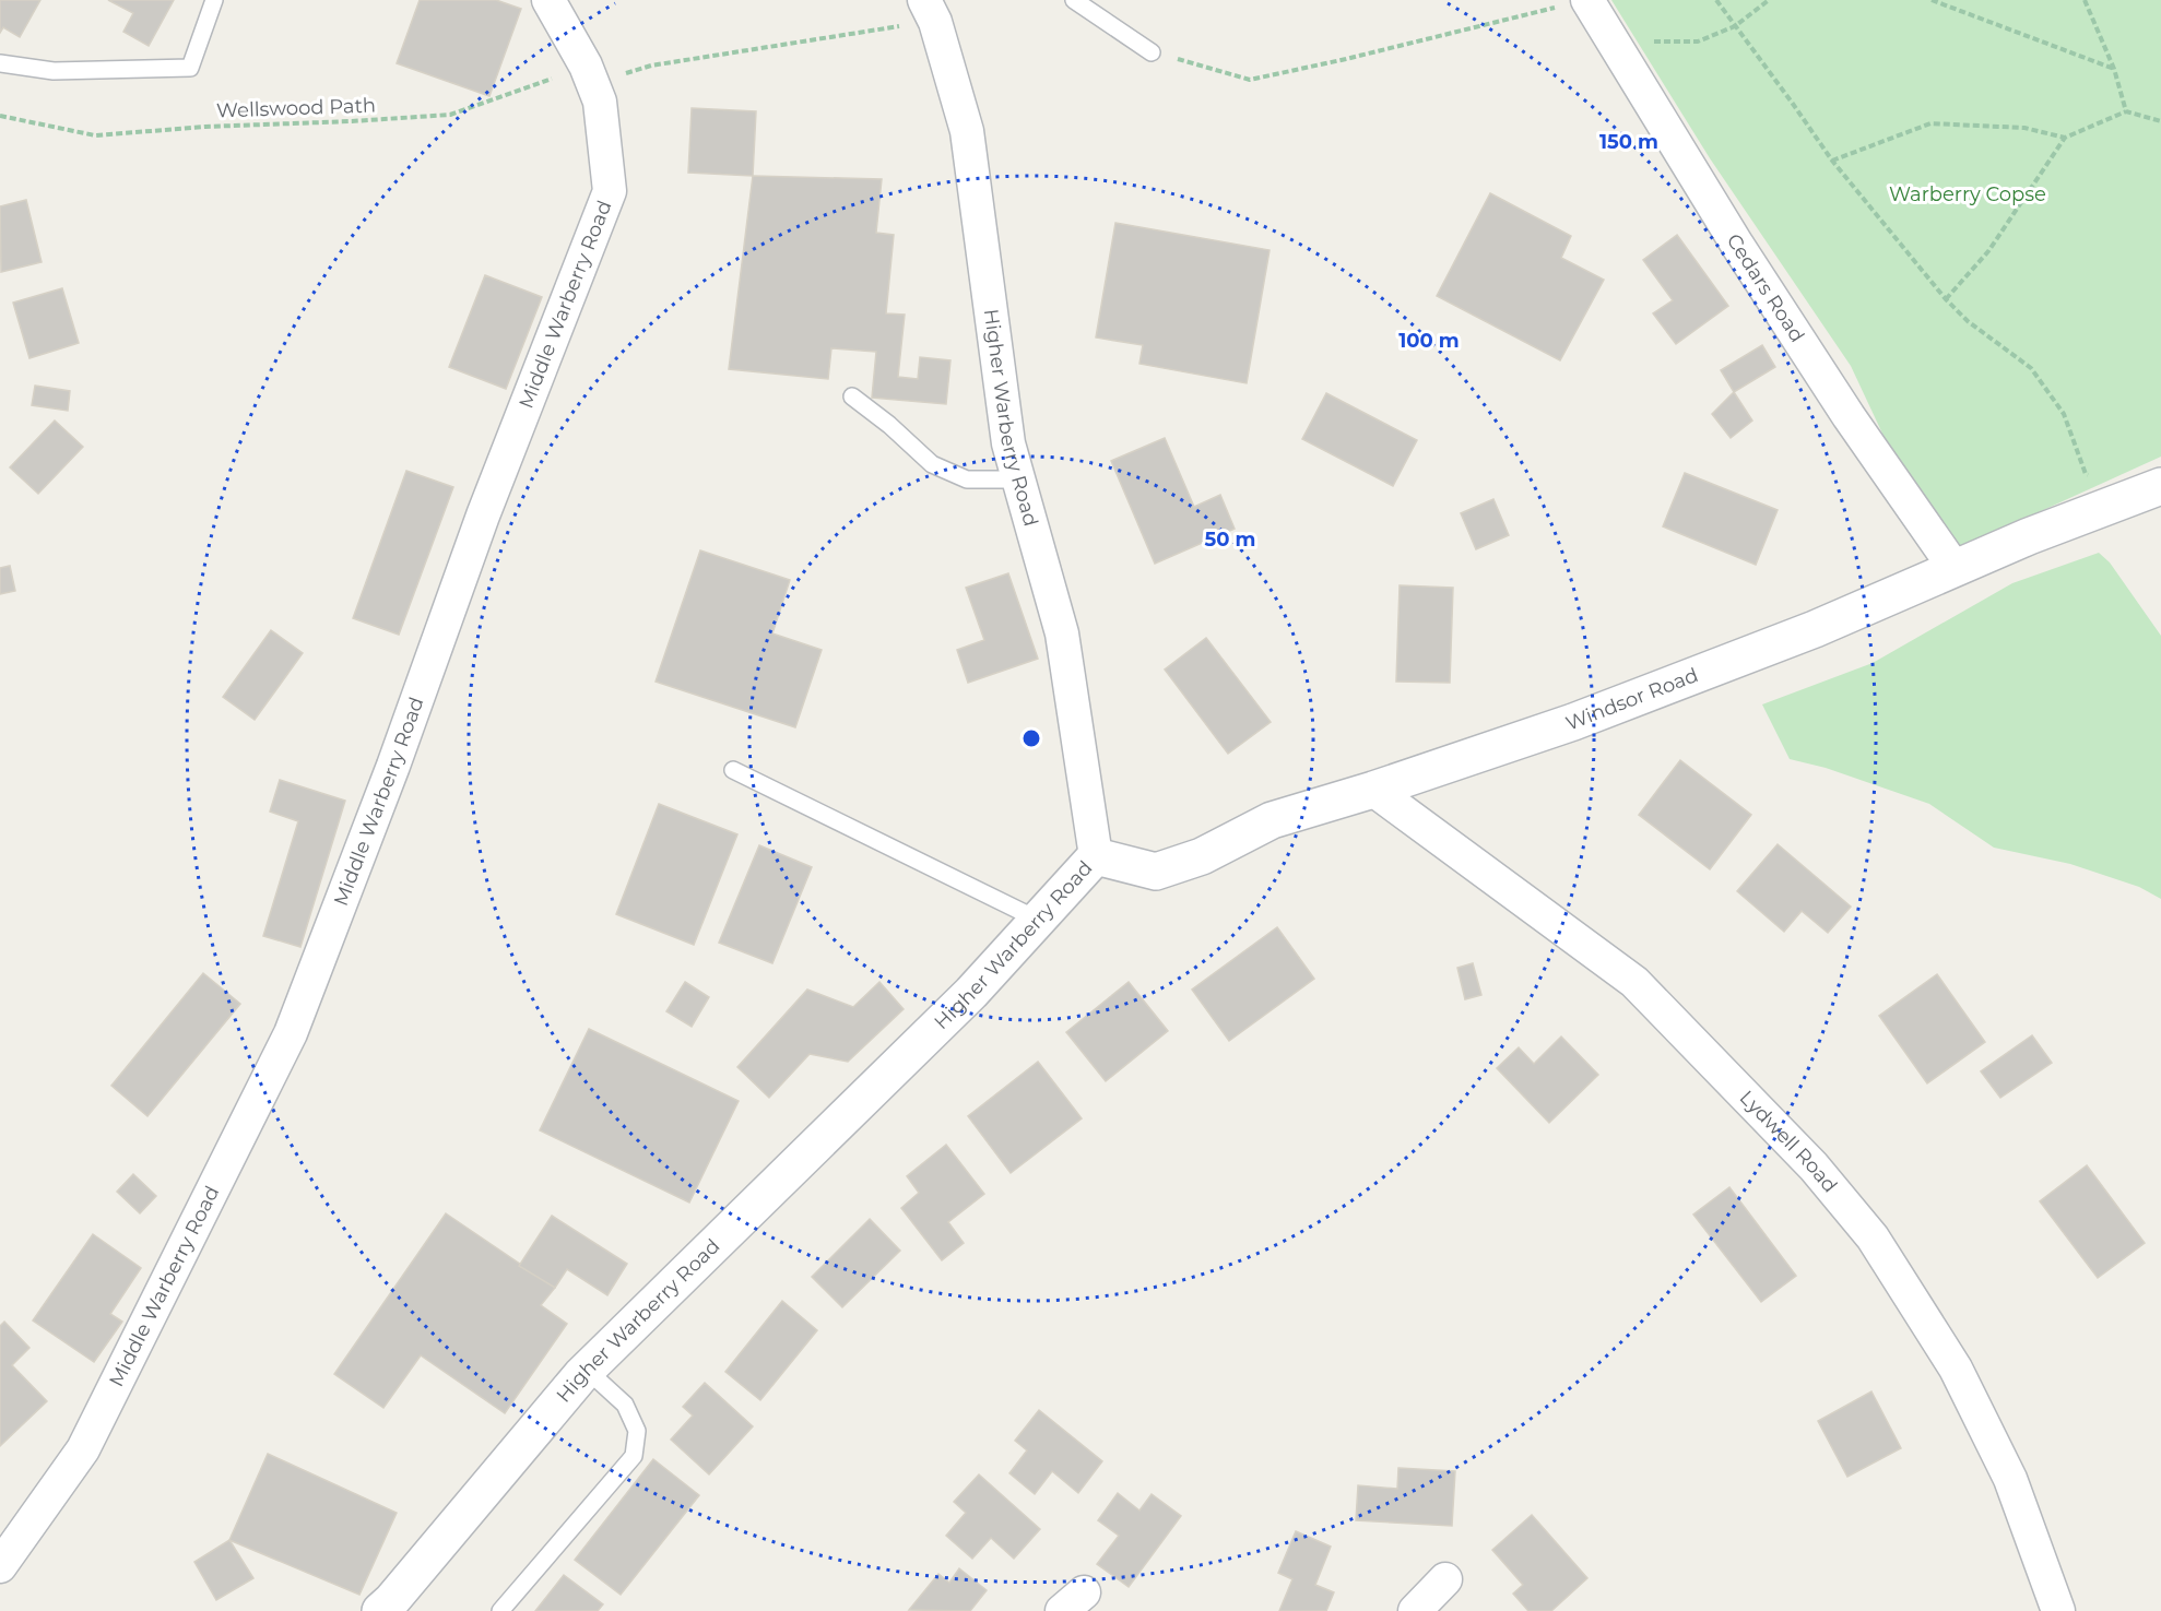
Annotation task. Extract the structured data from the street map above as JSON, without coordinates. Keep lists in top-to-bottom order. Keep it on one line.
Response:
{"streets":{"street":["Cedars Road","Middle Warberry Road","Higher Warberry Road","Windsor Road","Lydwell Road"],"path":["Wellswood Path"]},"crossings":[["Wellswood Path","Middle Warberry Road"],["Wellswood Path","Higher Warberry Road"],["Cedars Road","Windsor Road"],["Higher Warberry Road","Windsor Road"],["Windsor Road","Lydwell Road"]],"parks":["Warberry Copse"],"rings":["150 m","100 m","50 m"]}
